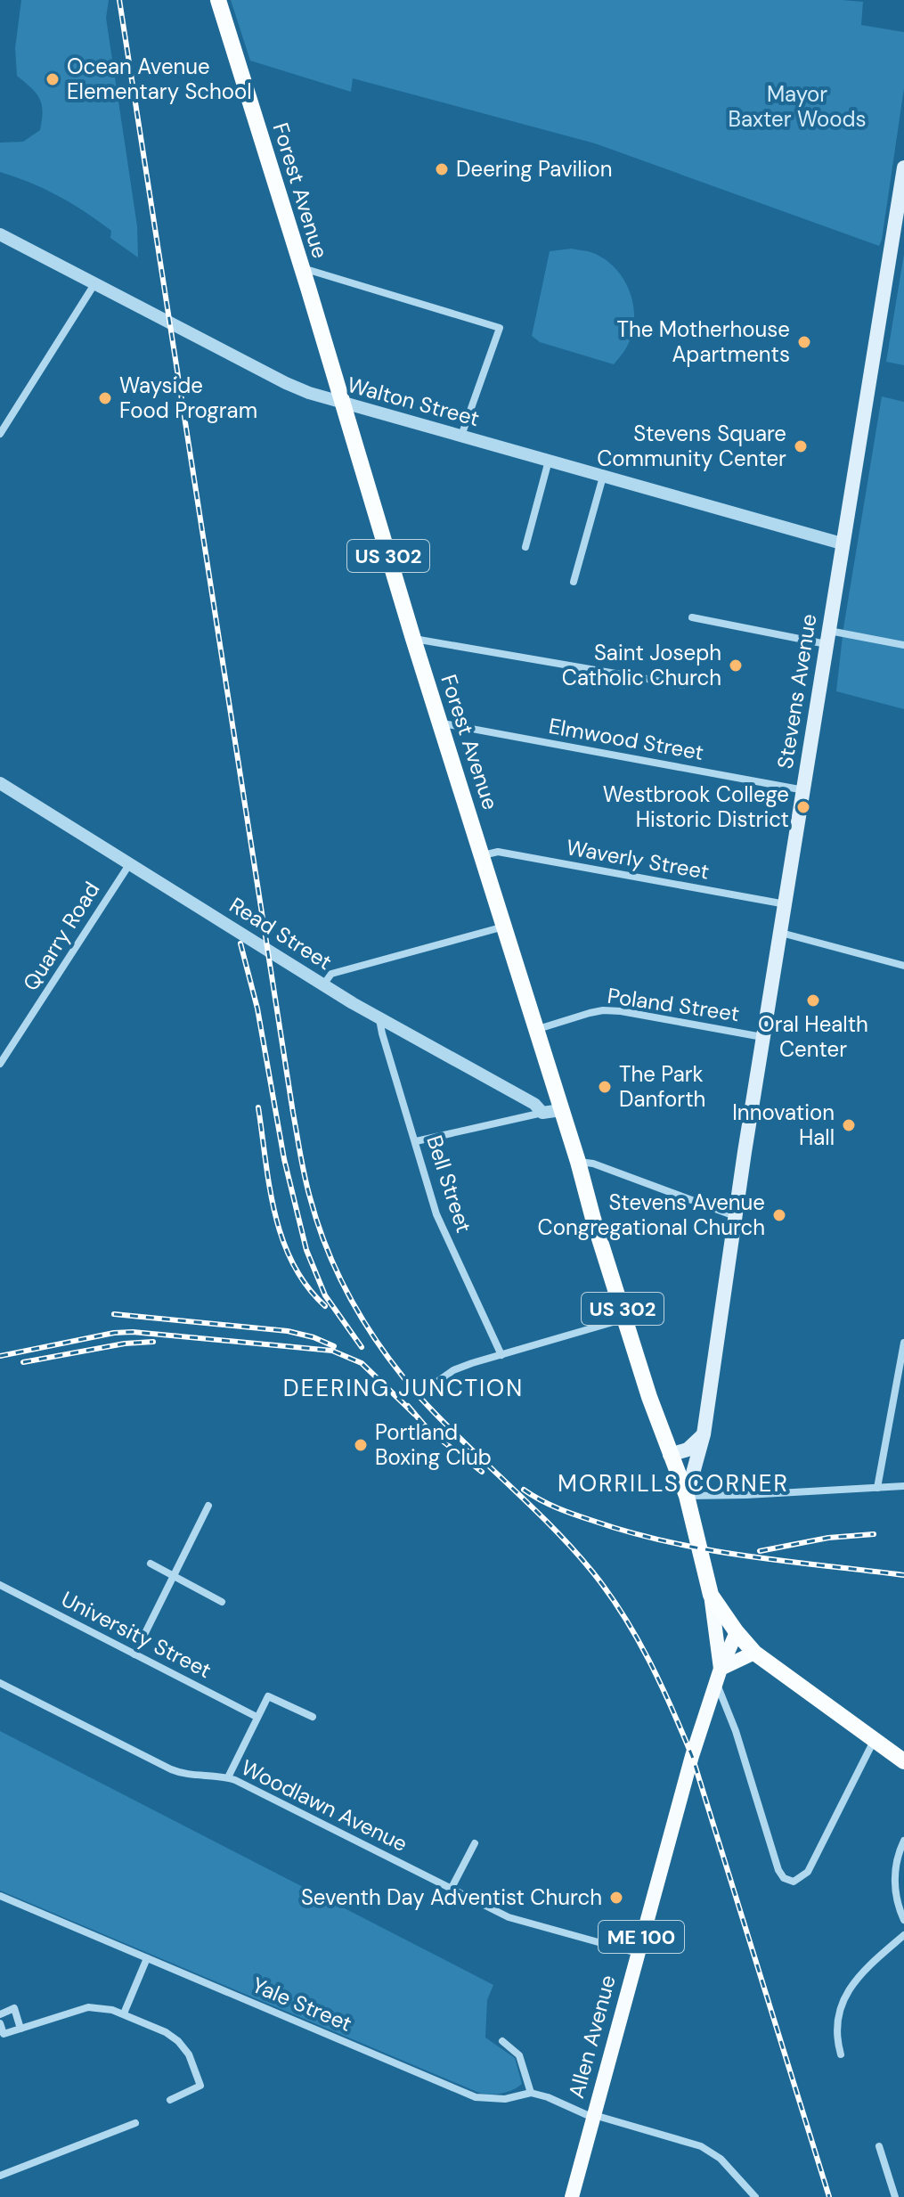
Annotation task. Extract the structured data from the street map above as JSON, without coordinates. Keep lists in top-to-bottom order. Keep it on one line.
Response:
{"streets":{"highway":["Forest Avenue","US 302"],"main road":["Stevens Avenue","ME 100","Allen Avenue"],"street":["Walton Street","Elmwood Street","Waverly Street","Read Street","Quarry Road","Poland Street","Bell Street","University Street","Woodlawn Avenue","Yale Street"]},"crossings":[["Forest Avenue","Walton Street"],["Forest Avenue","US 302"],["Forest Avenue","Stevens Avenue"],["Forest Avenue","Elmwood Street"],["Forest Avenue","Waverly Street"],["Forest Avenue","Poland Street"],["Walton Street","Stevens Avenue"],["US 302","Stevens Avenue"],["US 302","Allen Avenue"],["Stevens Avenue","Elmwood Street"],["Stevens Avenue","Waverly Street"],["Stevens Avenue","Poland Street"],["Read Street","Quarry Road"],["Read Street","Bell Street"],["Woodlawn Avenue","Allen Avenue"],["Yale Street","Allen Avenue"]],"districts":["DEERING JUNCTION","MORRILLS CORNER"],"parks":["Mayor Baxter Woods"],"places":["Ocean Avenue Elementary School","Deering Pavilion","The Motherhouse Apartments","Wayside Food Program","Stevens Square Community Center","Saint Joseph Catholic Church","Westbrook College Historic District","Oral Health Center","The Park Danforth","Innovation Hall","Stevens Avenue Congregational Church","Portland Boxing Club","Seventh Day Adventist Church"]}
